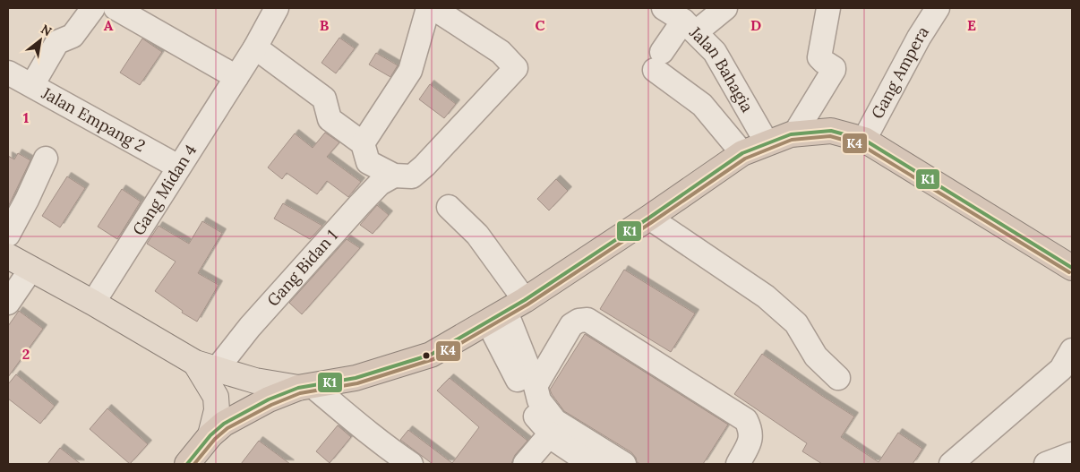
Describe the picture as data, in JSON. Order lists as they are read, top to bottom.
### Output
{
  "streets": {
    "street": [
      "Jalan Bahagia",
      "Gang Ampera",
      "Jalan Empang 2",
      "Gang Midan 4",
      "Gang Bidan 1"
    ]
  },
  "crossings": [
    ["Jalan Empang 2", "Gang Midan 4"]
  ],
  "lines": ["transit line K1", "transit line K4"],
  "north": "top right",
  "grid": {
    "columns": [
      "A",
      "B",
      "C",
      "D",
      "E"
    ],
    "rows": ["1", "2"]
  }
}
